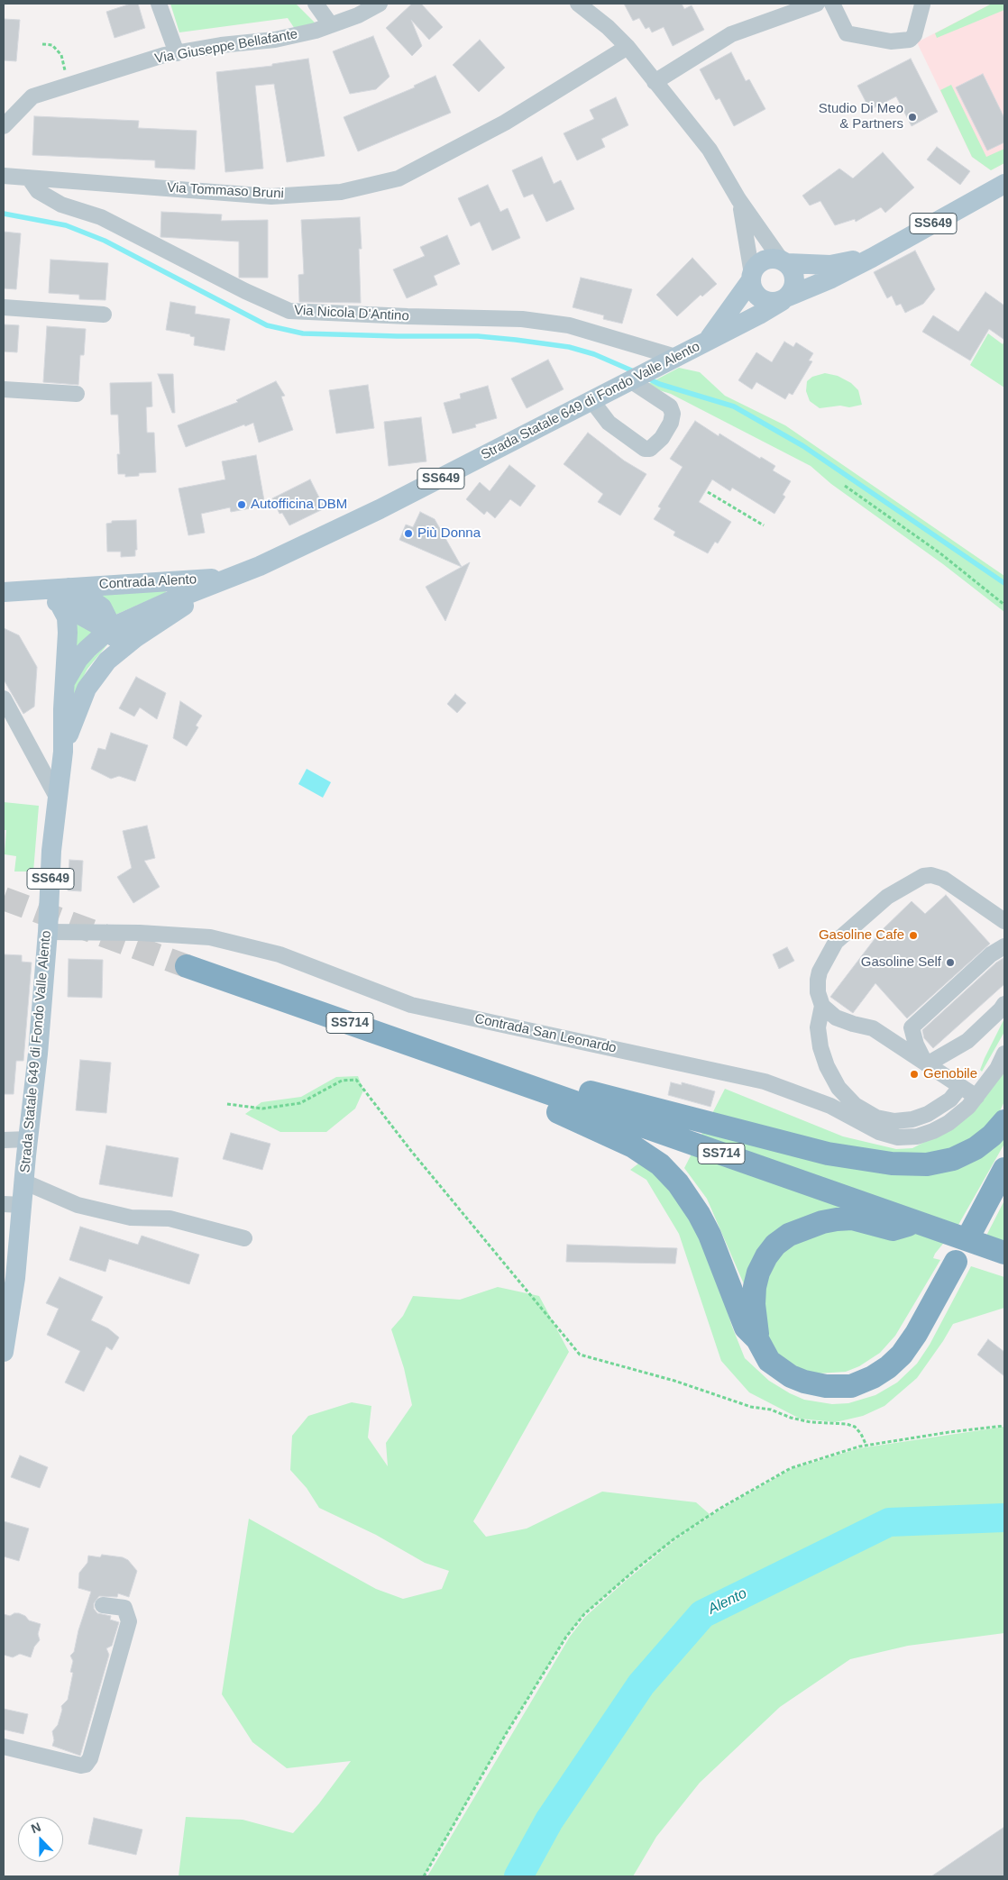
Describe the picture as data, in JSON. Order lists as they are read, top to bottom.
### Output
{
  "streets": {
    "highway": ["SS714"],
    "main road": ["SS649", "Strada Statale 649 di Fondo Valle Alento", "Contrada Alento"],
    "street": [
      "Via Giuseppe Bellafante",
      "Via Tommaso Bruni",
      "Via Nicola D'Antino",
      "Contrada San Leonardo"
    ]
  },
  "crossings": [
    ["Via Tommaso Bruni", "Via Nicola D'Antino"],
    ["SS649", "Strada Statale 649 di Fondo Valle Alento"],
    ["Via Nicola D'Antino", "Strada Statale 649 di Fondo Valle Alento"],
    ["Strada Statale 649 di Fondo Valle Alento", "Contrada Alento"],
    ["Strada Statale 649 di Fondo Valle Alento", "Contrada San Leonardo"]
  ],
  "water": ["Alento"],
  "places": [
    "Studio Di Meo & Partners",
    "Autofficina DBM",
    "Più Donna",
    "Gasoline Cafe",
    "Gasoline Self",
    "Genobile"
  ],
  "north": "top"
}
